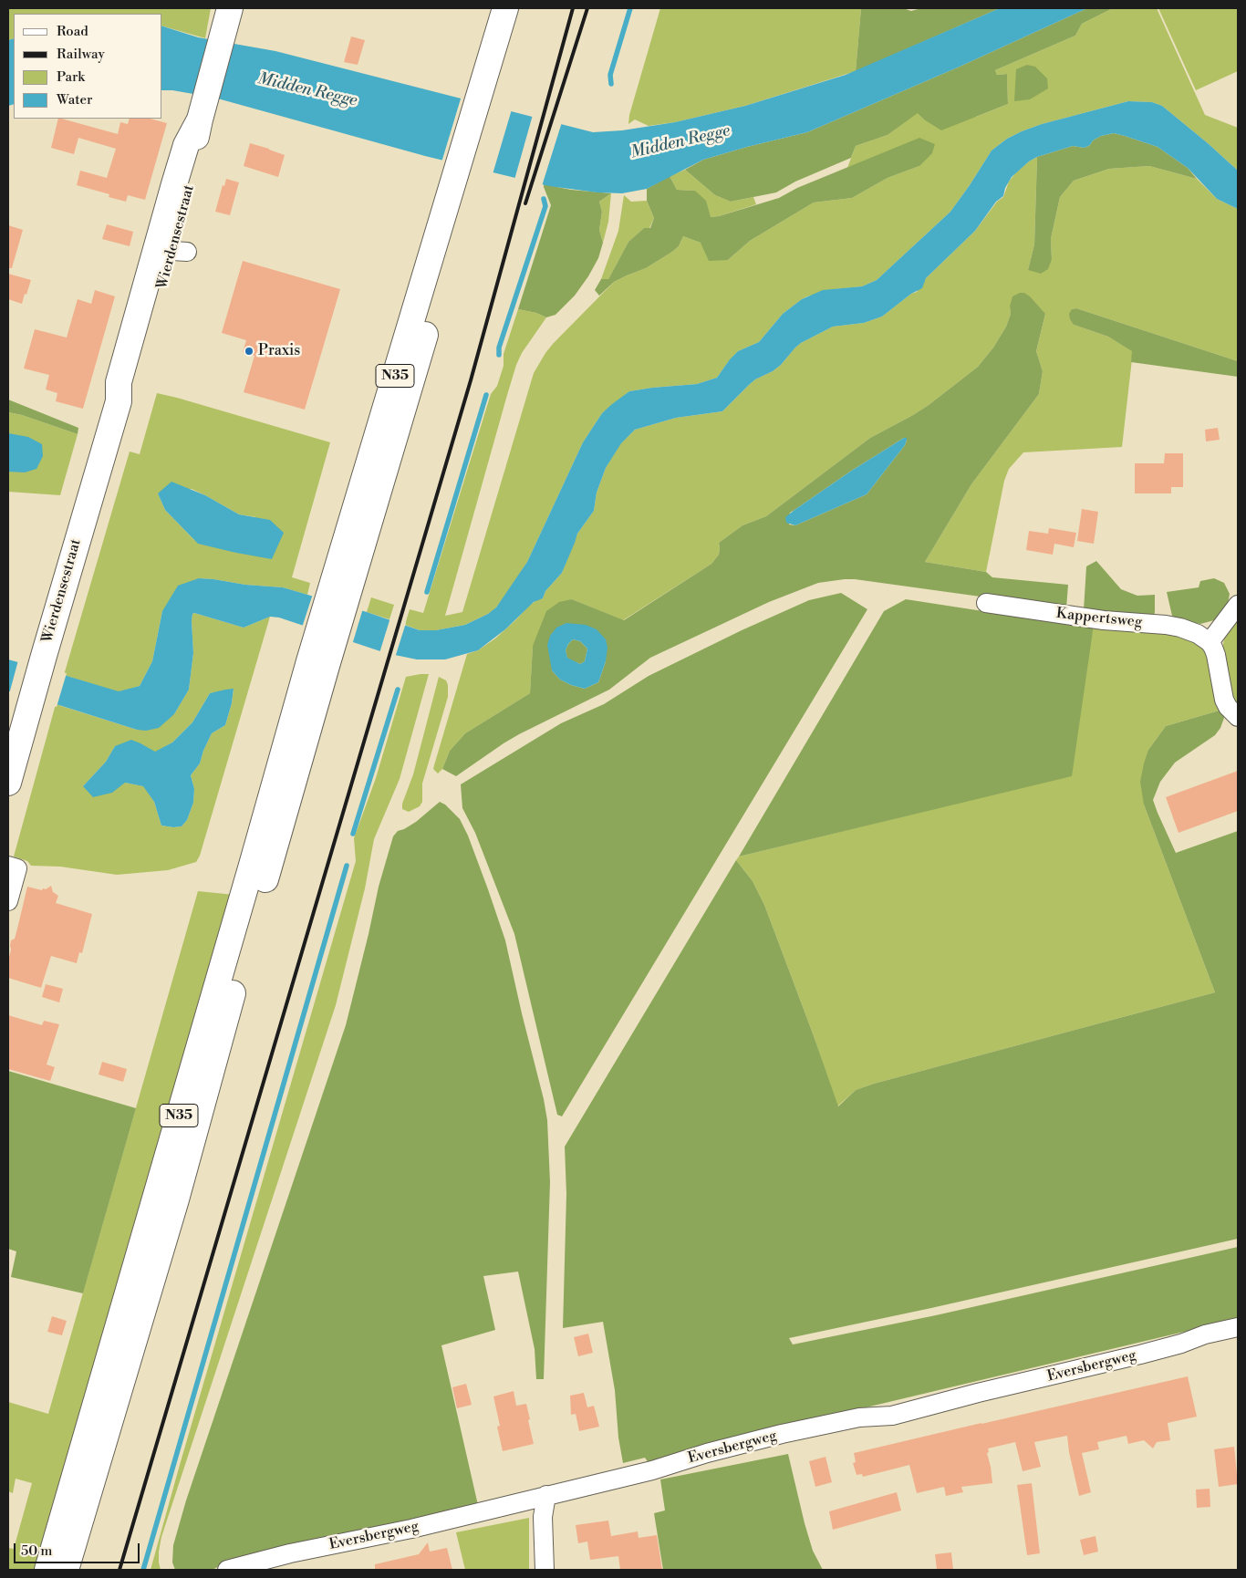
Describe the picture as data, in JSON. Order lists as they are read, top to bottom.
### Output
{
  "streets": {
    "main road": ["Wierdensestraat", "N35"],
    "street": ["Kappertsweg", "Eversbergweg"]
  },
  "water": ["Midden Regge"],
  "places": ["Praxis"],
  "legend": [
    "Road",
    "Railway",
    "Park",
    "Water"
  ],
  "scale_bar": "50 m"
}
